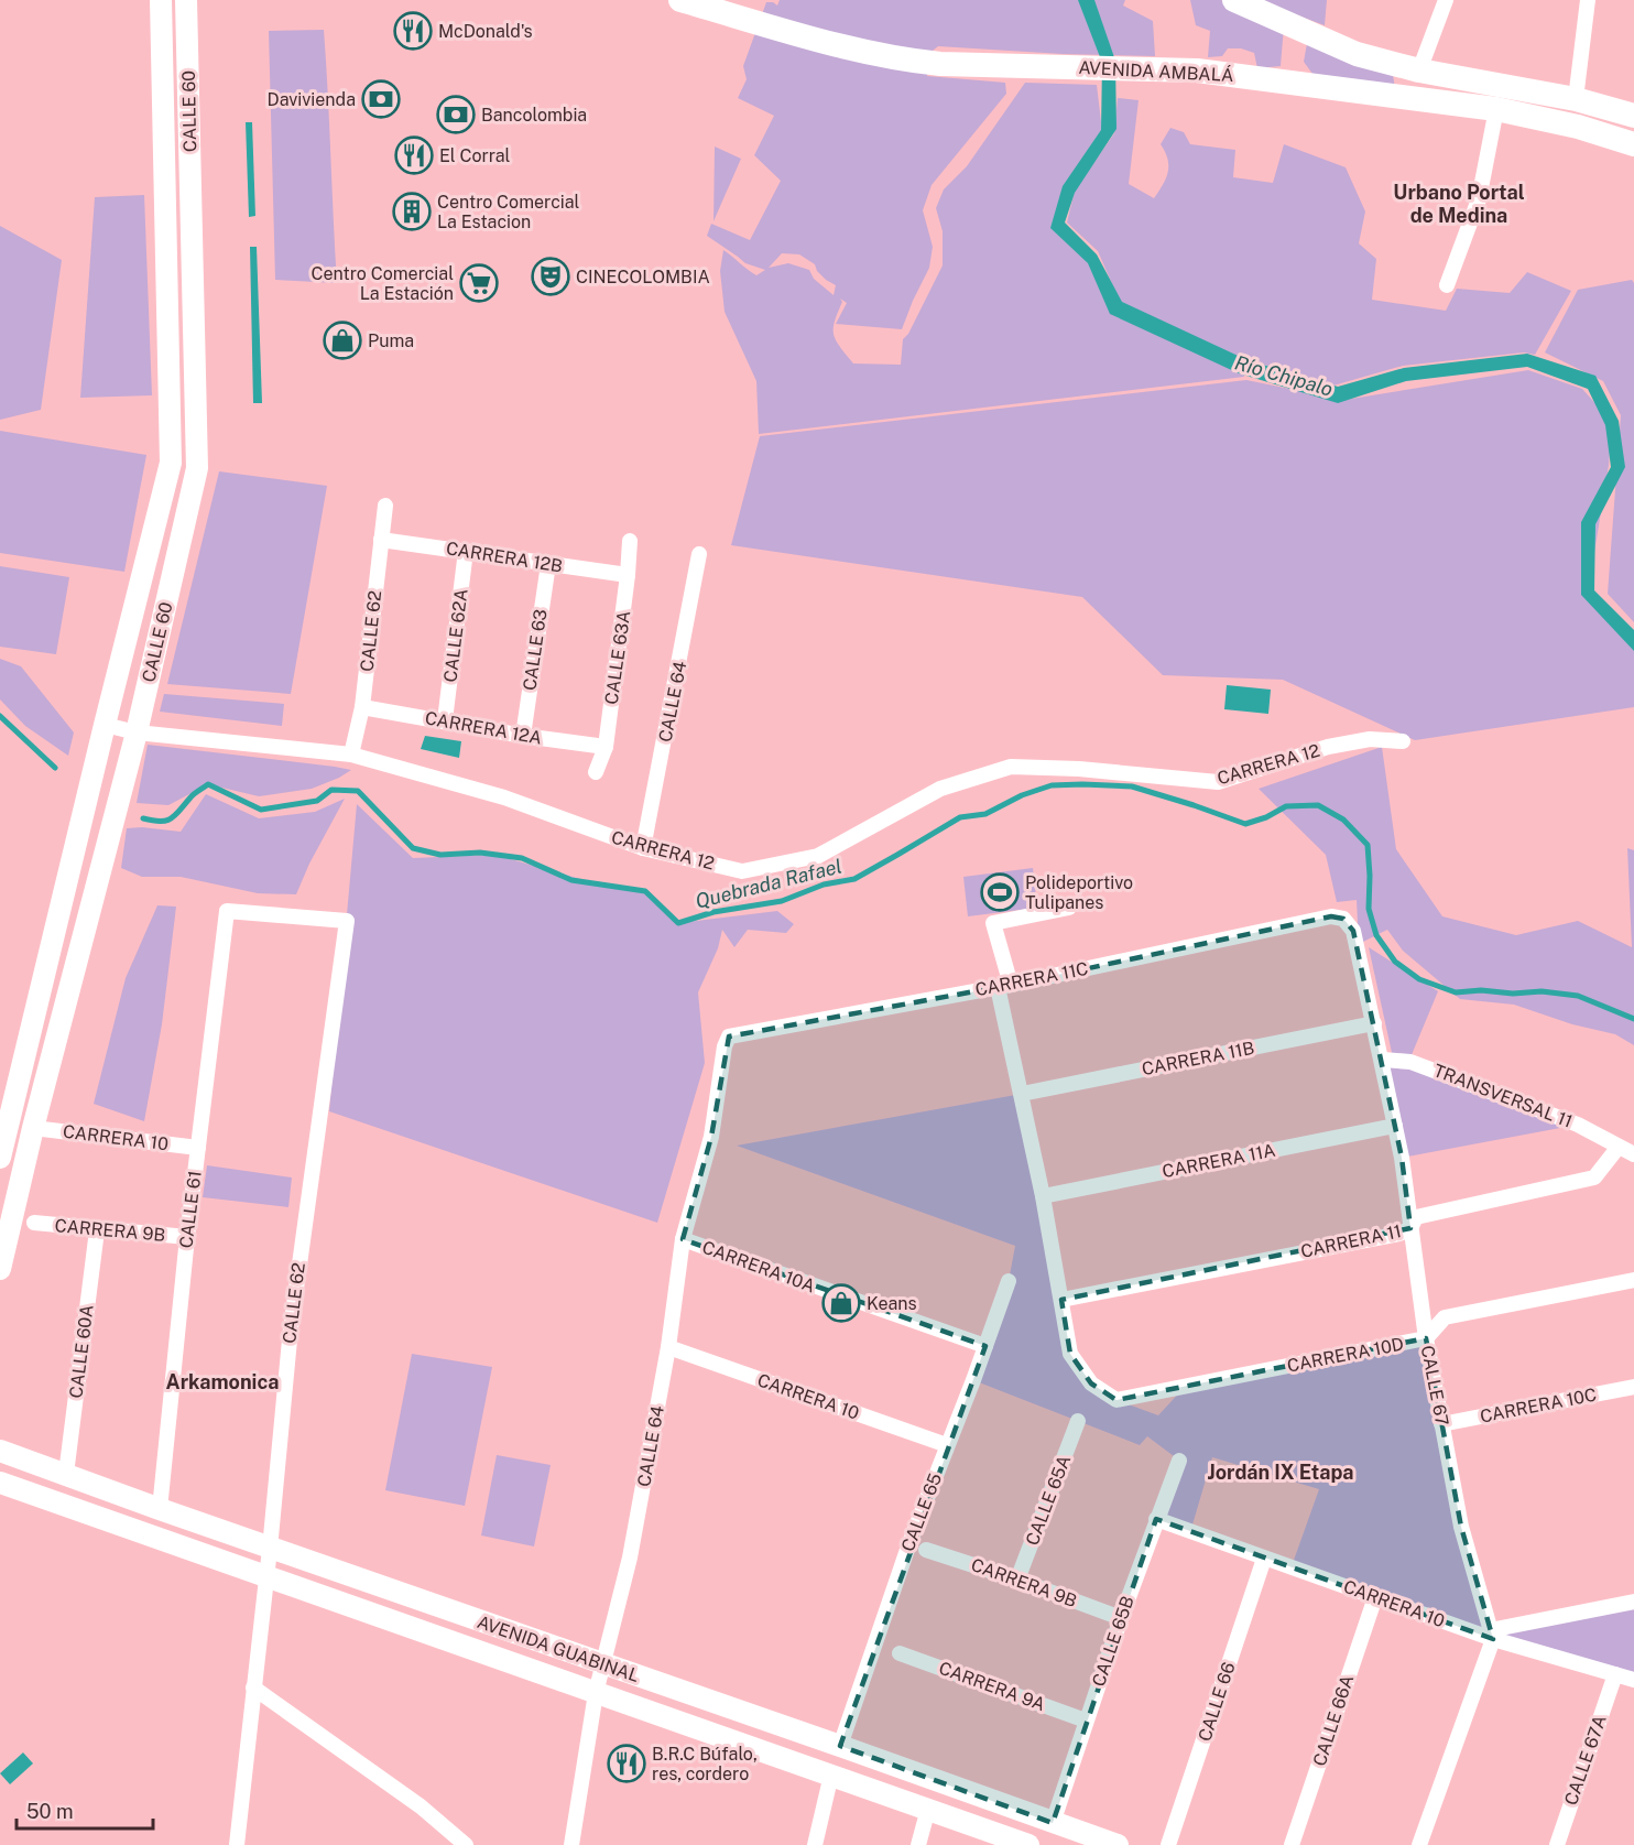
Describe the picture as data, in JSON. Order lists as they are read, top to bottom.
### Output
{
  "streets": {
    "main road": ["AVENIDA AMBALÁ", "CALLE 60", "AVENIDA GUABINAL"],
    "street": [
      "CARRERA 12B",
      "CALLE 62",
      "CALLE 62A",
      "CALLE 63",
      "CALLE 63A",
      "CALLE 64",
      "CARRERA 12A",
      "CARRERA 12",
      "CARRERA 11C",
      "CARRERA 11B",
      "TRANSVERSAL 11",
      "CARRERA 10",
      "CARRERA 11A",
      "CALLE 61",
      "CARRERA 9B",
      "CARRERA 11",
      "CARRERA 10A",
      "CALLE 60A",
      "CARRERA 10D",
      "CALLE 67",
      "CARRERA 10C",
      "CALLE 65A",
      "CALLE 65",
      "CALLE 65B",
      "CARRERA 9A",
      "CALLE 66",
      "CALLE 66A",
      "CALLE 67A"
    ]
  },
  "crossings": [
    ["CALLE 60", "CARRERA 12"],
    ["CALLE 60", "CARRERA 10"],
    ["CARRERA 12B", "CALLE 62"],
    ["CARRERA 12B", "CALLE 62A"],
    ["CARRERA 12B", "CALLE 63"],
    ["CARRERA 12B", "CALLE 63A"],
    ["CALLE 62", "CARRERA 12A"],
    ["CALLE 62", "CARRERA 12"],
    ["CALLE 62", "CALLE 61"],
    ["CALLE 62", "AVENIDA GUABINAL"],
    ["CALLE 62A", "CARRERA 12A"],
    ["CALLE 63", "CARRERA 12A"],
    ["CALLE 63A", "CARRERA 12A"],
    ["CALLE 64", "CARRERA 12"],
    ["CALLE 64", "CARRERA 11C"],
    ["CALLE 64", "CARRERA 10"],
    ["CALLE 64", "CARRERA 10A"],
    ["CALLE 64", "AVENIDA GUABINAL"],
    ["CARRERA 11C", "CALLE 67"],
    ["CARRERA 11B", "CALLE 67"],
    ["TRANSVERSAL 11", "CARRERA 11"],
    ["TRANSVERSAL 11", "CALLE 67"],
    ["CARRERA 10", "CALLE 61"],
    ["CARRERA 10", "CALLE 67"],
    ["CARRERA 10", "CALLE 65"],
    ["CARRERA 10", "CALLE 65B"],
    ["CARRERA 10", "CALLE 66"],
    ["CARRERA 10", "CALLE 66A"],
    ["CARRERA 10", "CALLE 67A"],
    ["CARRERA 11A", "CALLE 67"],
    ["CALLE 61", "CARRERA 9B"],
    ["CALLE 61", "AVENIDA GUABINAL"],
    ["CARRERA 9B", "CALLE 60A"],
    ["CARRERA 9B", "CALLE 65A"],
    ["CARRERA 9B", "CALLE 65B"],
    ["CARRERA 11", "CARRERA 10D"],
    ["CARRERA 11", "CALLE 67"],
    ["CARRERA 10A", "CALLE 65"],
    ["CALLE 60A", "AVENIDA GUABINAL"],
    ["CARRERA 10D", "CALLE 67"],
    ["CALLE 67", "CARRERA 10C"],
    ["CALLE 65", "AVENIDA GUABINAL"],
    ["CALLE 65B", "AVENIDA GUABINAL"],
    ["CALLE 65B", "CARRERA 9A"]
  ],
  "districts": ["Urbano Portal de Medina", "Arkamonica", "Jordán IX Etapa"],
  "water": ["Río Chipalo", "Quebrada Rafael"],
  "places": {
    "restaurant": ["McDonald's", "El Corral", "B.R.C Búfalo, res, cordero"],
    "bank": ["Davivienda", "Bancolombia"],
    "building": ["Centro Comercial La Estacion"],
    "theatre": ["CINECOLOMBIA"],
    "supermarket": ["Centro Comercial La Estación"],
    "shop": ["Puma", "Keans"],
    "sports": ["Polideportivo Tulipanes"]
  },
  "scale_bar": "50 m"
}
